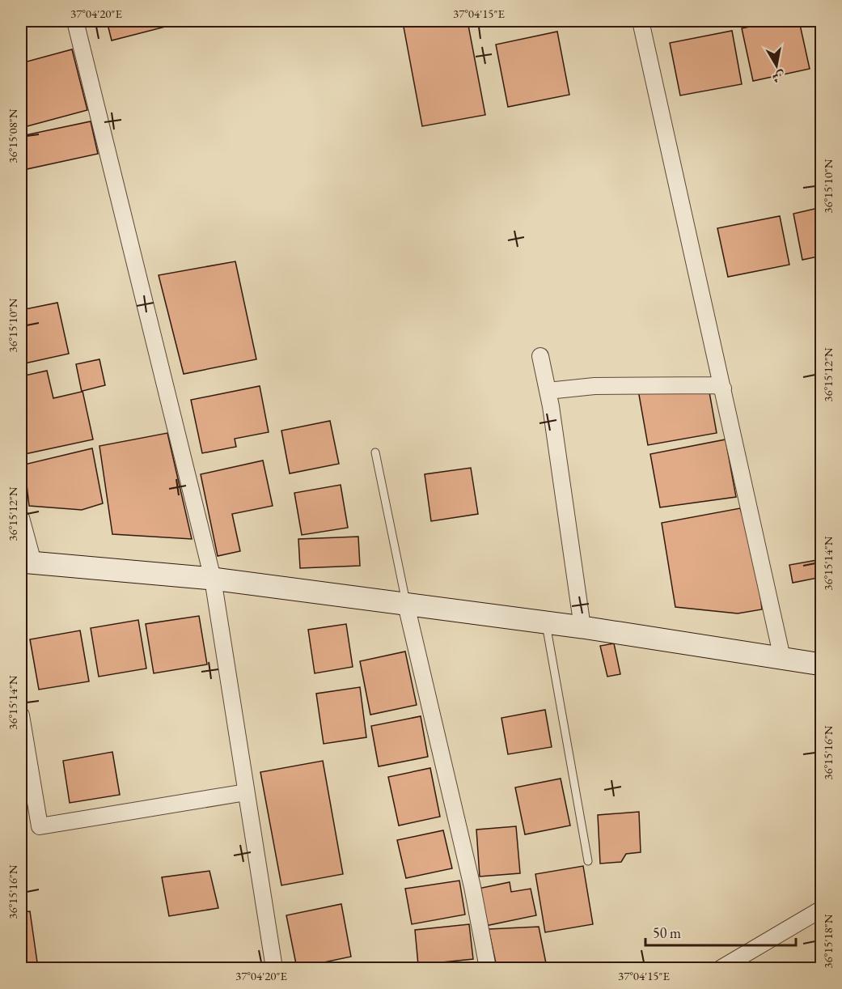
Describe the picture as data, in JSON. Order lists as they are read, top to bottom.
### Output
{
  "scale_bar": "50 m",
  "north": "bottom",
  "coordinates": [
    "37°04'20\"E",
    "37°04'15\"E",
    "36°15'08\"N",
    "36°15'10\"N",
    "36°15'12\"N",
    "36°15'14\"N",
    "36°15'16\"N",
    "36°15'18\"N"
  ]
}
